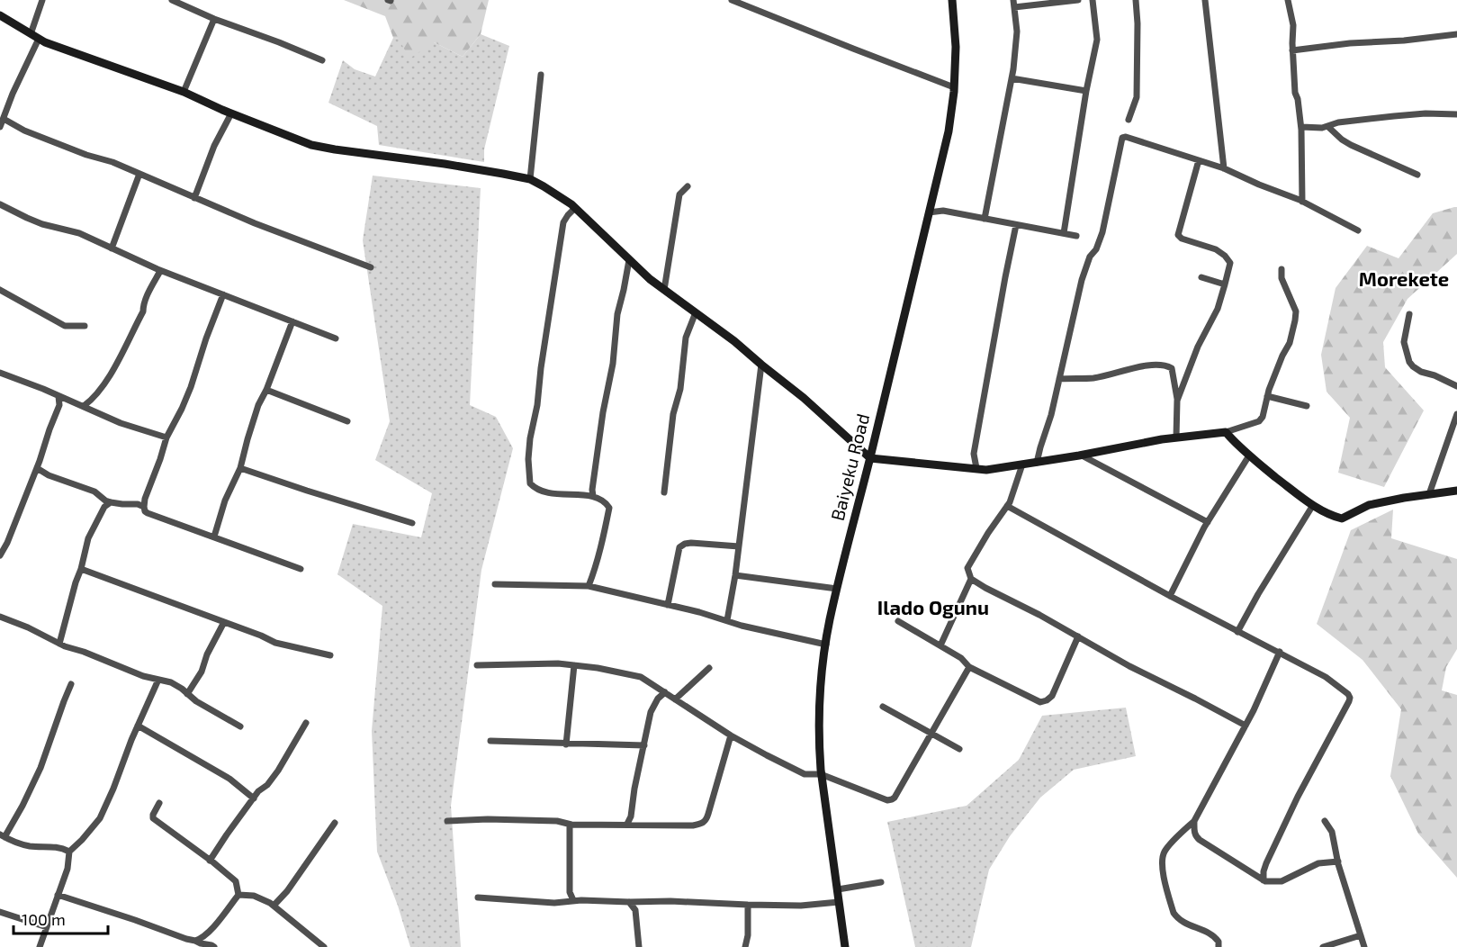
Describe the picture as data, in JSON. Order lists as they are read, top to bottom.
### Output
{
  "streets": {
    "street": ["Baiyeku Road"]
  },
  "districts": ["Morekete", "Ilado Ogunu"],
  "scale_bar": "100 m"
}
